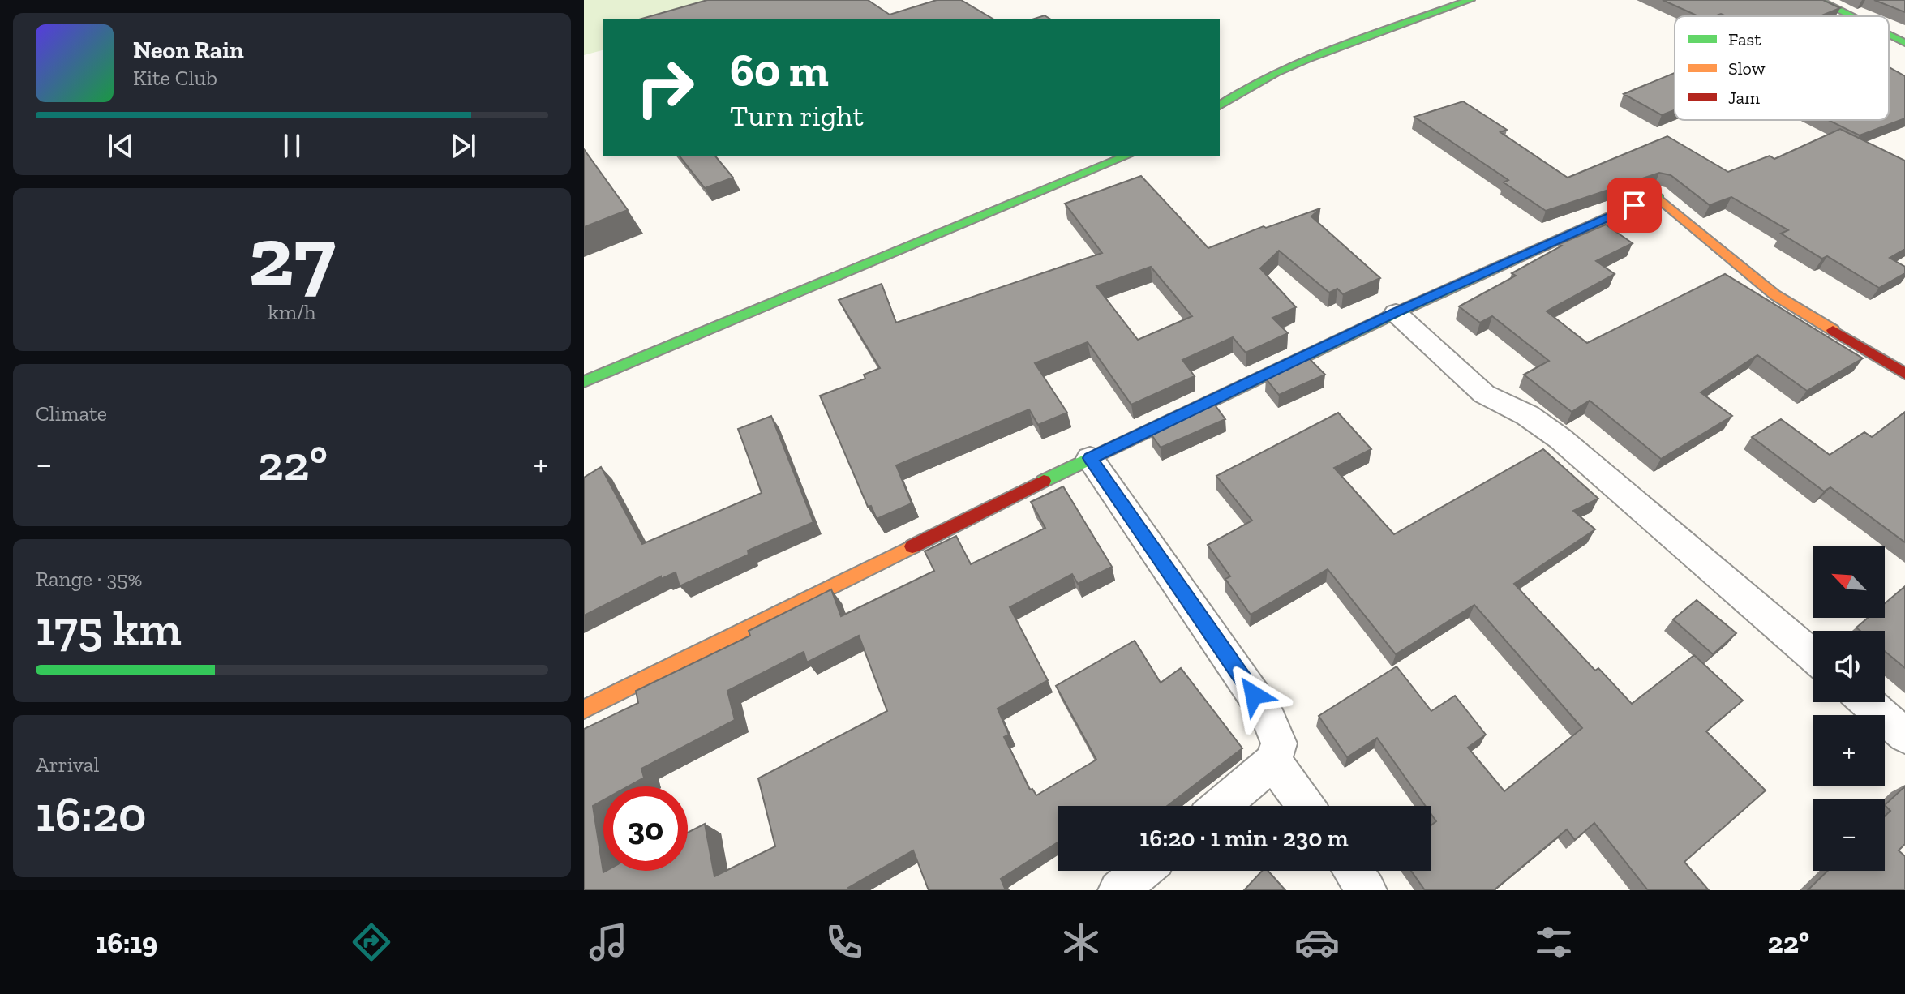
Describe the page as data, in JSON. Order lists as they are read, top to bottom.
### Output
{
  "legend": ["Fast", "Slow", "Jam"],
  "north": "top left",
  "page": {
    "turn": ["60 m", "Turn right"],
    "song": ["Neon Rain", "Kite Club"],
    "tile": [
      ["27", "km/h"],
      "Climate",
      ["Range · 35%", "175 km"],
      ["Arrival", "16:20"]
    ],
    "heat": ["−", "22°", "+"],
    "map_buttons": ["+", "−"],
    "limit": "30",
    "trip": "16:20 · 1 min · 230 m",
    "tabs": ["16:19", "22°"]
  }
}
